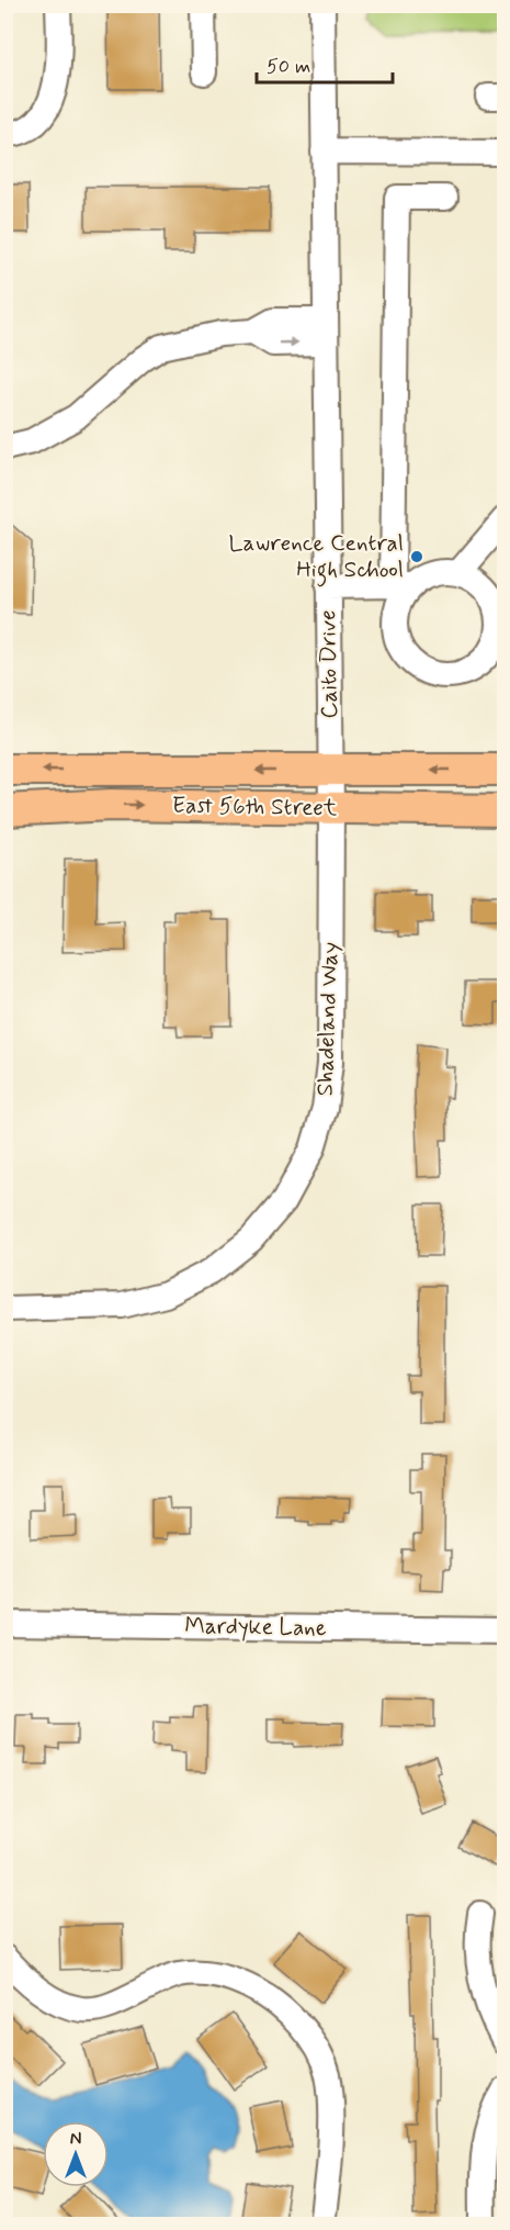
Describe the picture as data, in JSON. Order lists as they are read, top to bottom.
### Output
{
  "streets": {
    "main road": ["East 56th Street"],
    "street": ["Caito Drive", "Shadeland Way", "Mardyke Lane"]
  },
  "crossings": [
    ["Caito Drive", "East 56th Street"],
    ["Caito Drive", "Shadeland Way"],
    ["East 56th Street", "Shadeland Way"]
  ],
  "places": ["Lawrence Central High School"],
  "scale_bar": "50 m",
  "north": "top"
}
